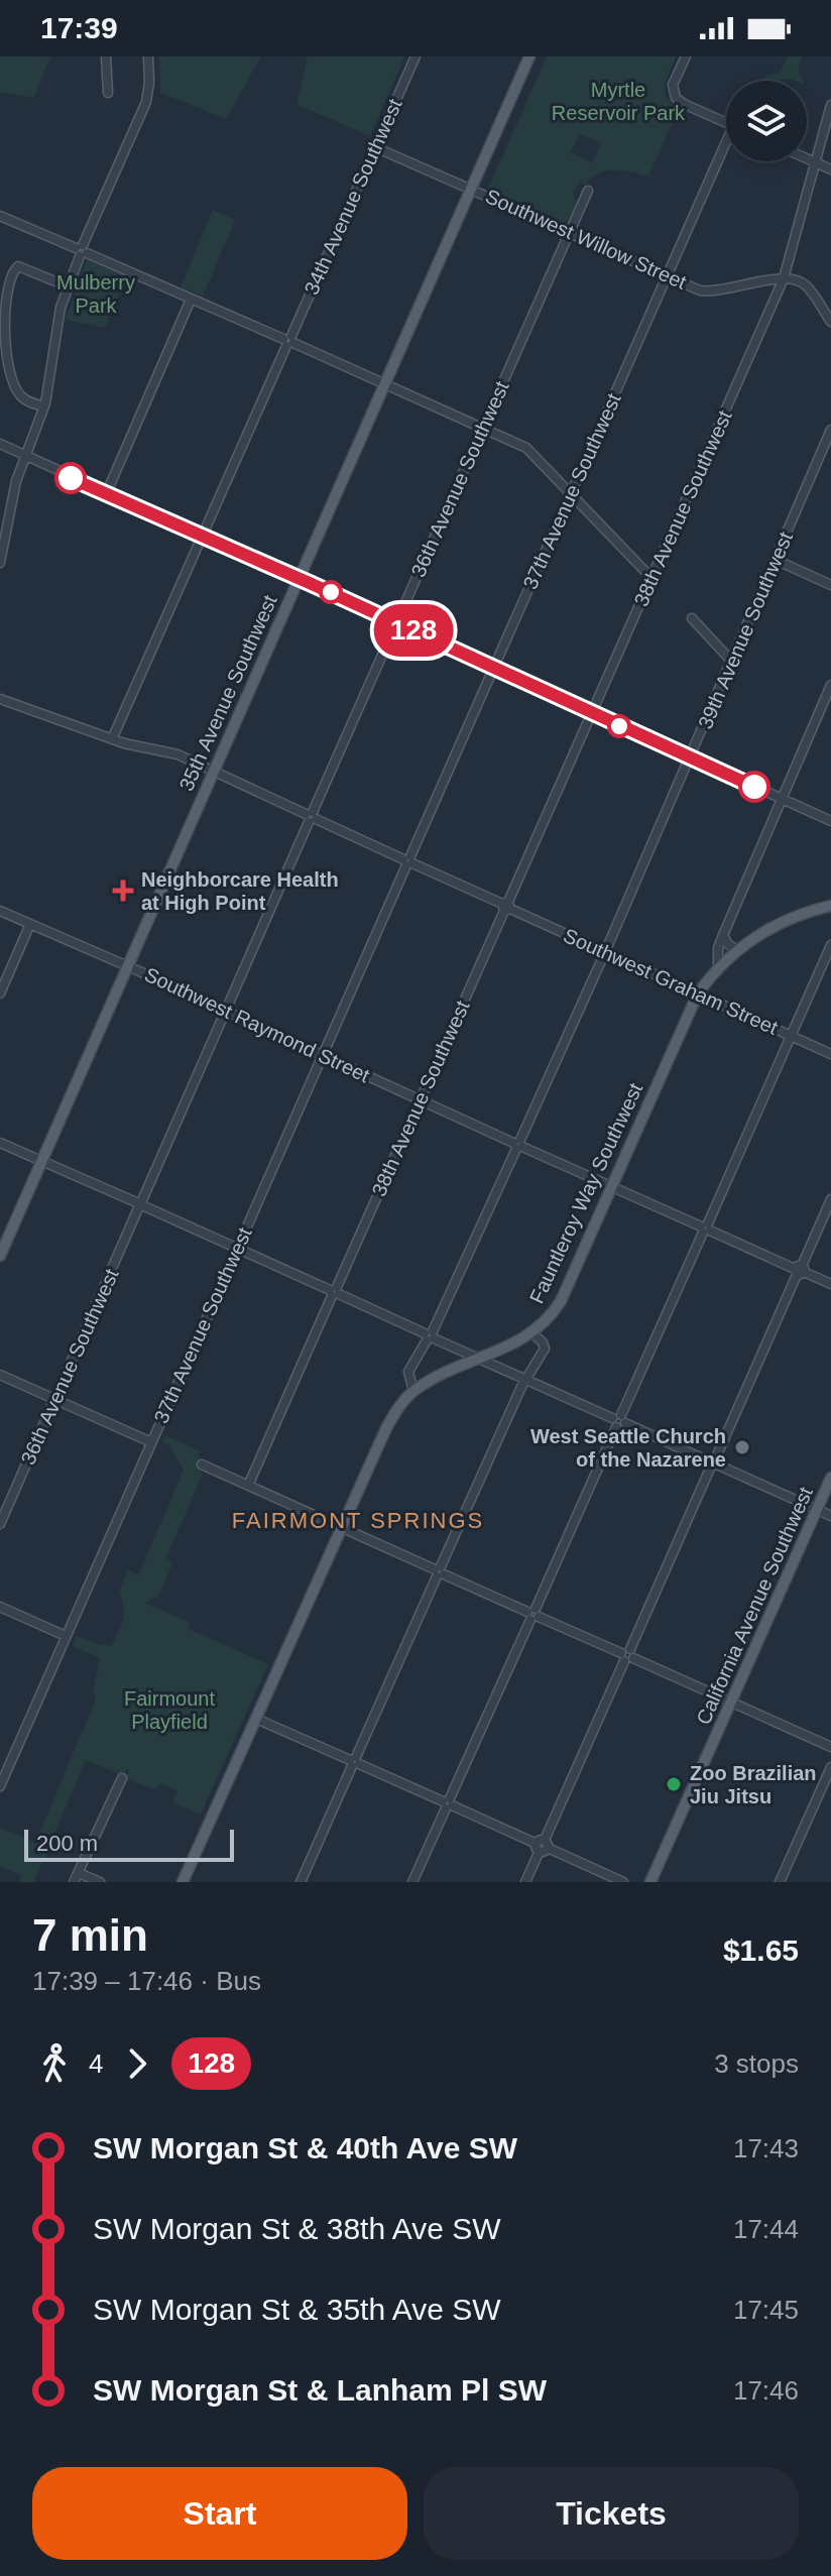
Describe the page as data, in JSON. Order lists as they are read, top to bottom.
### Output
{
  "streets": {
    "main road": ["35th Avenue Southwest", "Fauntleroy Way Southwest", "California Avenue Southwest"],
    "street": [
      "34th Avenue Southwest",
      "Southwest Willow Street",
      "36th Avenue Southwest",
      "37th Avenue Southwest",
      "38th Avenue Southwest",
      "39th Avenue Southwest",
      "Southwest Graham Street",
      "Southwest Raymond Street"
    ]
  },
  "crossings": [
    ["34th Avenue Southwest", "Southwest Willow Street"],
    ["34th Avenue Southwest", "Southwest Graham Street"],
    ["Southwest Willow Street", "36th Avenue Southwest"],
    ["Southwest Willow Street", "37th Avenue Southwest"],
    ["Southwest Willow Street", "38th Avenue Southwest"],
    ["Southwest Willow Street", "35th Avenue Southwest"],
    ["36th Avenue Southwest", "Southwest Graham Street"],
    ["36th Avenue Southwest", "Southwest Raymond Street"],
    ["37th Avenue Southwest", "Southwest Graham Street"],
    ["37th Avenue Southwest", "Southwest Raymond Street"],
    ["38th Avenue Southwest", "Southwest Graham Street"],
    ["38th Avenue Southwest", "Southwest Raymond Street"],
    ["39th Avenue Southwest", "Southwest Graham Street"],
    ["39th Avenue Southwest", "Southwest Raymond Street"],
    ["39th Avenue Southwest", "Fauntleroy Way Southwest"],
    ["35th Avenue Southwest", "Southwest Graham Street"],
    ["35th Avenue Southwest", "Southwest Raymond Street"],
    ["Southwest Graham Street", "Fauntleroy Way Southwest"],
    ["Southwest Raymond Street", "Fauntleroy Way Southwest"]
  ],
  "districts": ["FAIRMONT SPRINGS"],
  "parks": ["Myrtle Reservoir Park", "Mulberry Park", "Fairmount Playfield"],
  "places": {
    "health": ["Neighborcare Health at High Point"],
    "other": ["West Seattle Church of the Nazarene", "Zoo Brazilian Jiu Jitsu"]
  },
  "lines": ["bus line 128"],
  "scale_bar": "200 m",
  "page": {
    "status": "17:39",
    "on_map": "128",
    "scale": "200 m",
    "heading": ["7 min", "17:39 – 17:46 · Bus", "$1.65"],
    "legs": ["4", "128", "3 stops"],
    "list": [
      {
        "name": "SW Morgan St & 40th Ave SW",
        "value": "17:43"
      },
      {
        "name": "SW Morgan St & 38th Ave SW",
        "value": "17:44"
      },
      {
        "name": "SW Morgan St & 35th Ave SW",
        "value": "17:45"
      },
      {
        "name": "SW Morgan St & Lanham Pl SW",
        "value": "17:46"
      }
    ],
    "buttons": ["Start", "Tickets"]
  }
}
